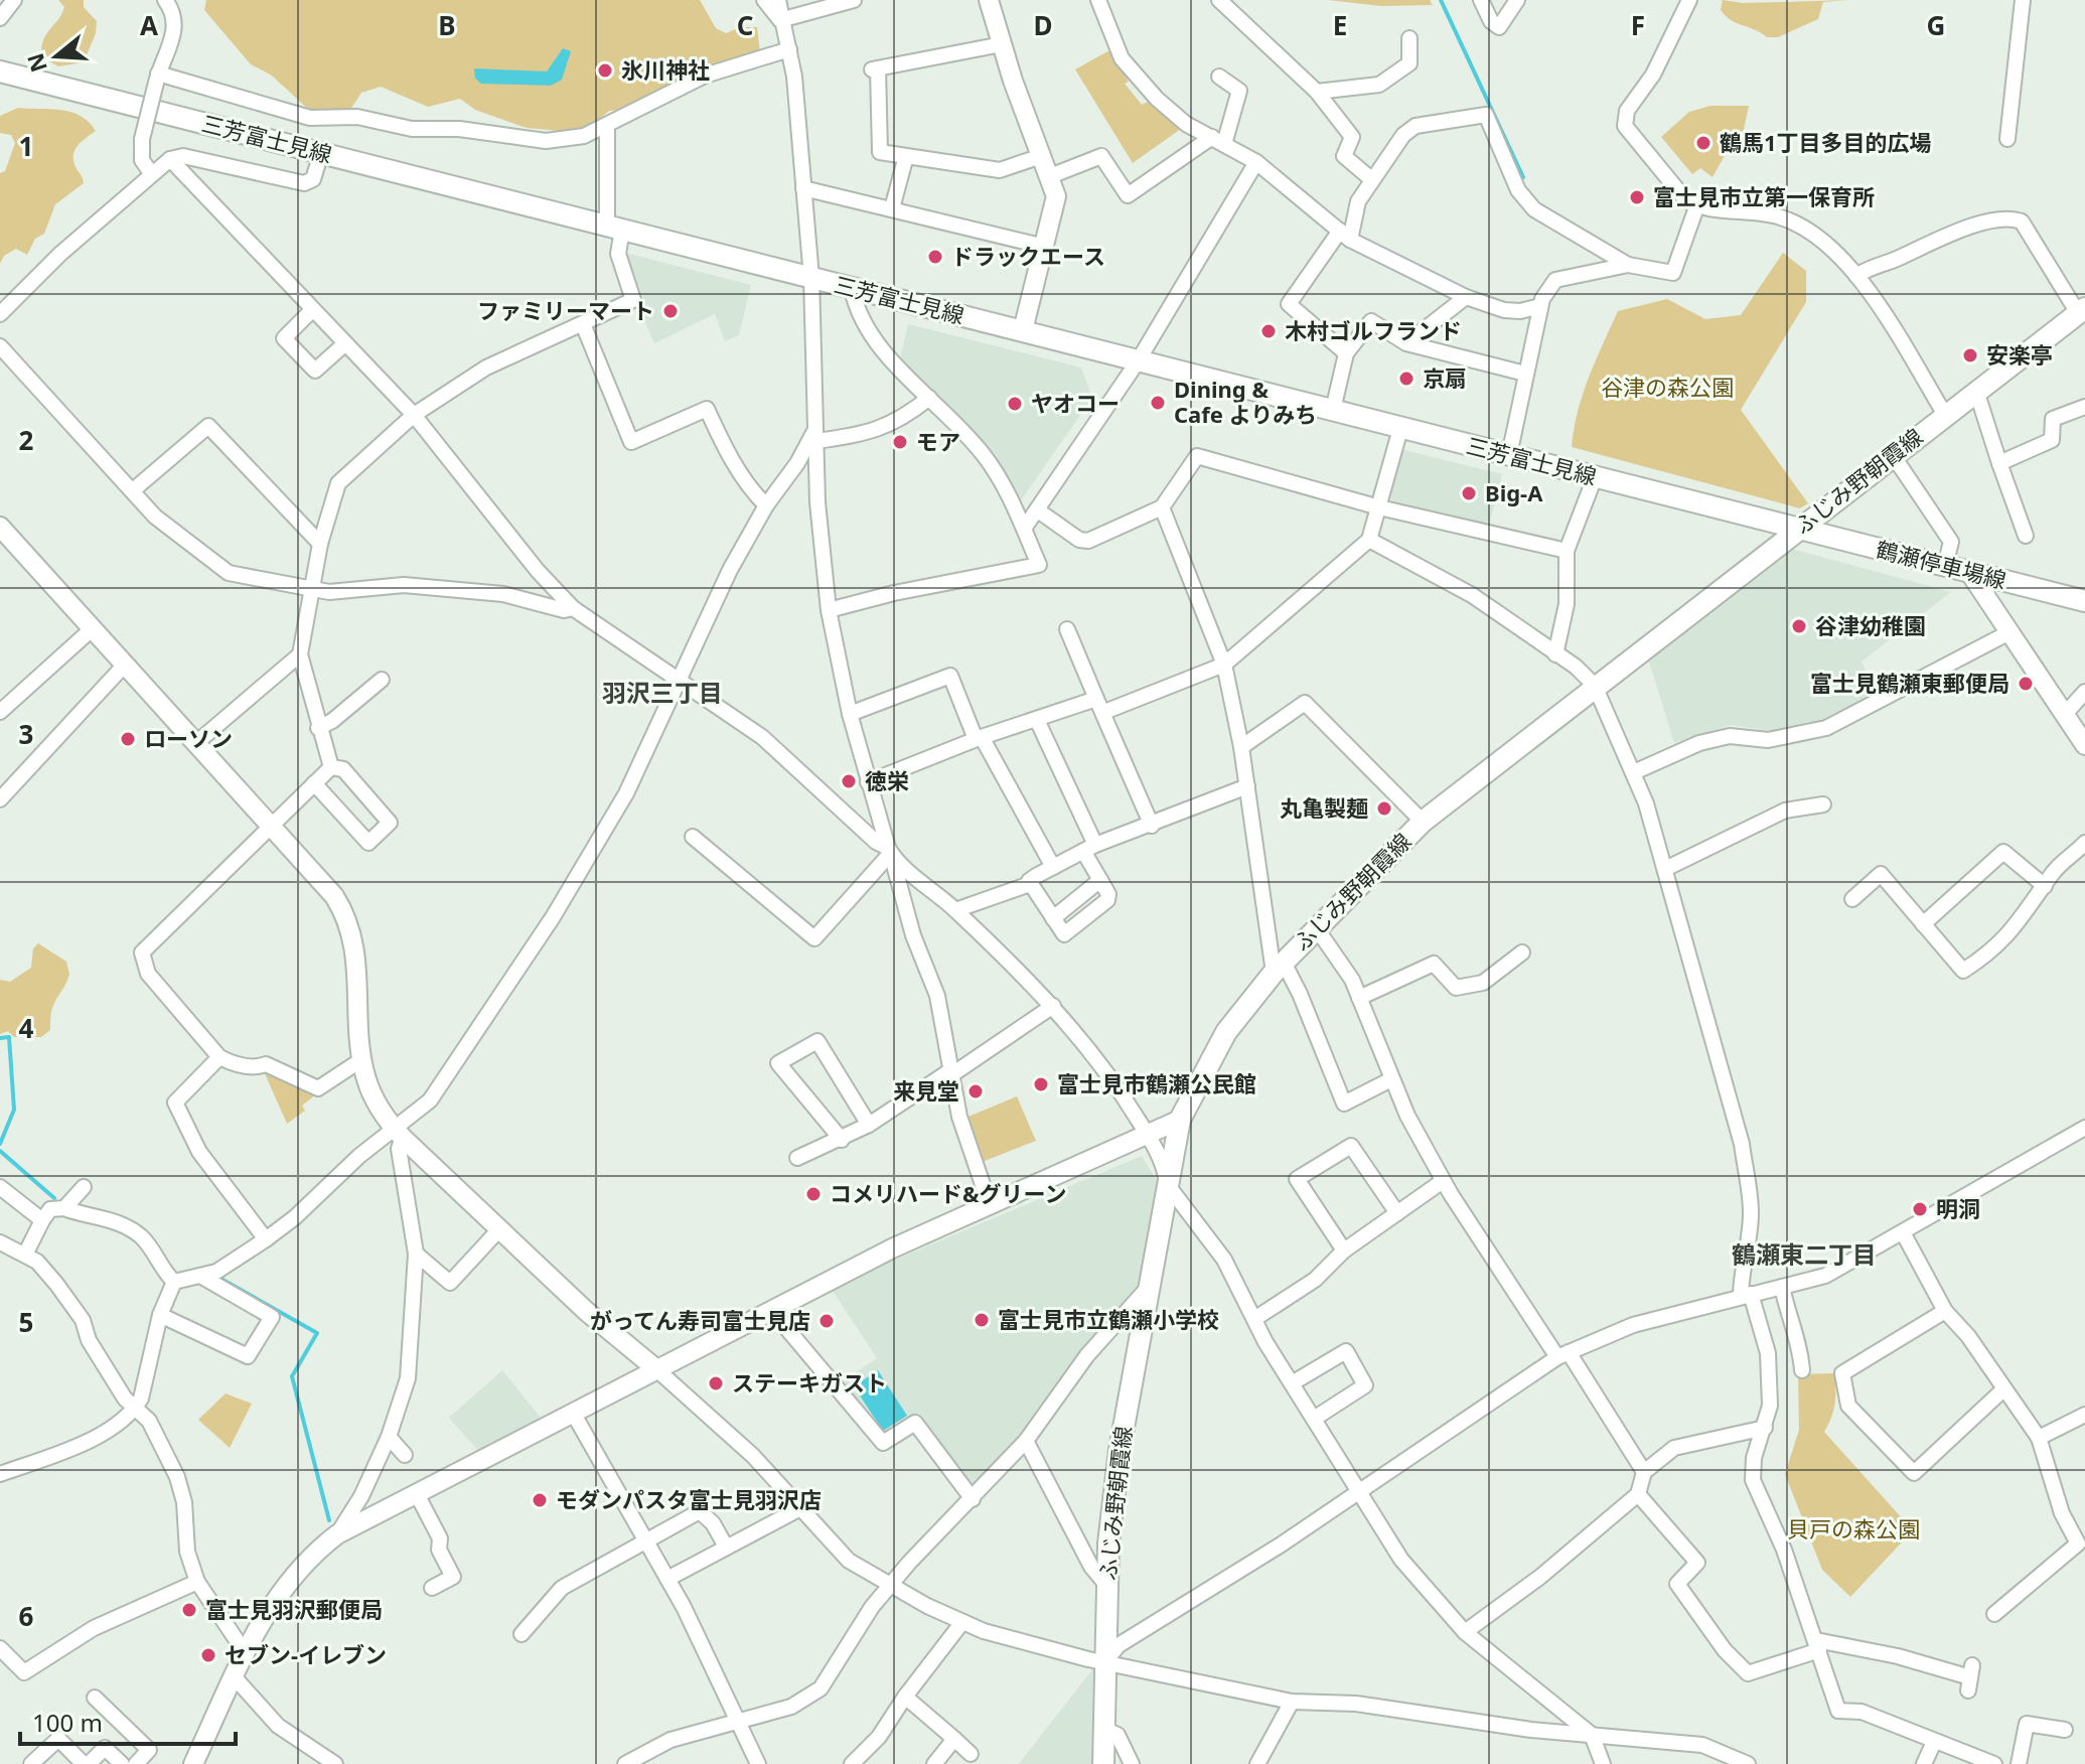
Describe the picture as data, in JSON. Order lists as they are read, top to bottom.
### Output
{
  "streets": {
    "main road": ["三芳富士見線", "ふじみ野朝霞線", "鶴瀬停車場線"]
  },
  "crossings": [
    ["三芳富士見線", "ふじみ野朝霞線"],
    ["三芳富士見線", "鶴瀬停車場線"],
    ["ふじみ野朝霞線", "鶴瀬停車場線"]
  ],
  "districts": ["羽沢三丁目", "鶴瀬東二丁目"],
  "parks": ["谷津の森公園", "貝戸の森公園"],
  "places": [
    "氷川神社",
    "鶴馬1丁目多目的広場",
    "富士見市立第一保育所",
    "ドラックエース",
    "ファミリーマート",
    "木村ゴルフランド",
    "安楽亭",
    "京扇",
    "Dining & Cafe よりみち",
    "ヤオコー",
    "モア",
    "Big-A",
    "谷津幼稚園",
    "富士見鶴瀬東郵便局",
    "ローソン",
    "徳栄",
    "丸亀製麺",
    "富士見市鶴瀬公民館",
    "来見堂",
    "コメリハード&グリーン",
    "明洞",
    "富士見市立鶴瀬小学校",
    "がってん寿司富士見店",
    "ステーキガスト",
    "モダンパスタ富士見羽沢店",
    "富士見羽沢郵便局",
    "セブン-イレブン"
  ],
  "scale_bar": "100 m",
  "north": "left",
  "grid": {
    "columns": [
      "A",
      "B",
      "C",
      "D",
      "E",
      "F",
      "G"
    ],
    "rows": [
      "1",
      "2",
      "3",
      "4",
      "5",
      "6"
    ]
  }
}
